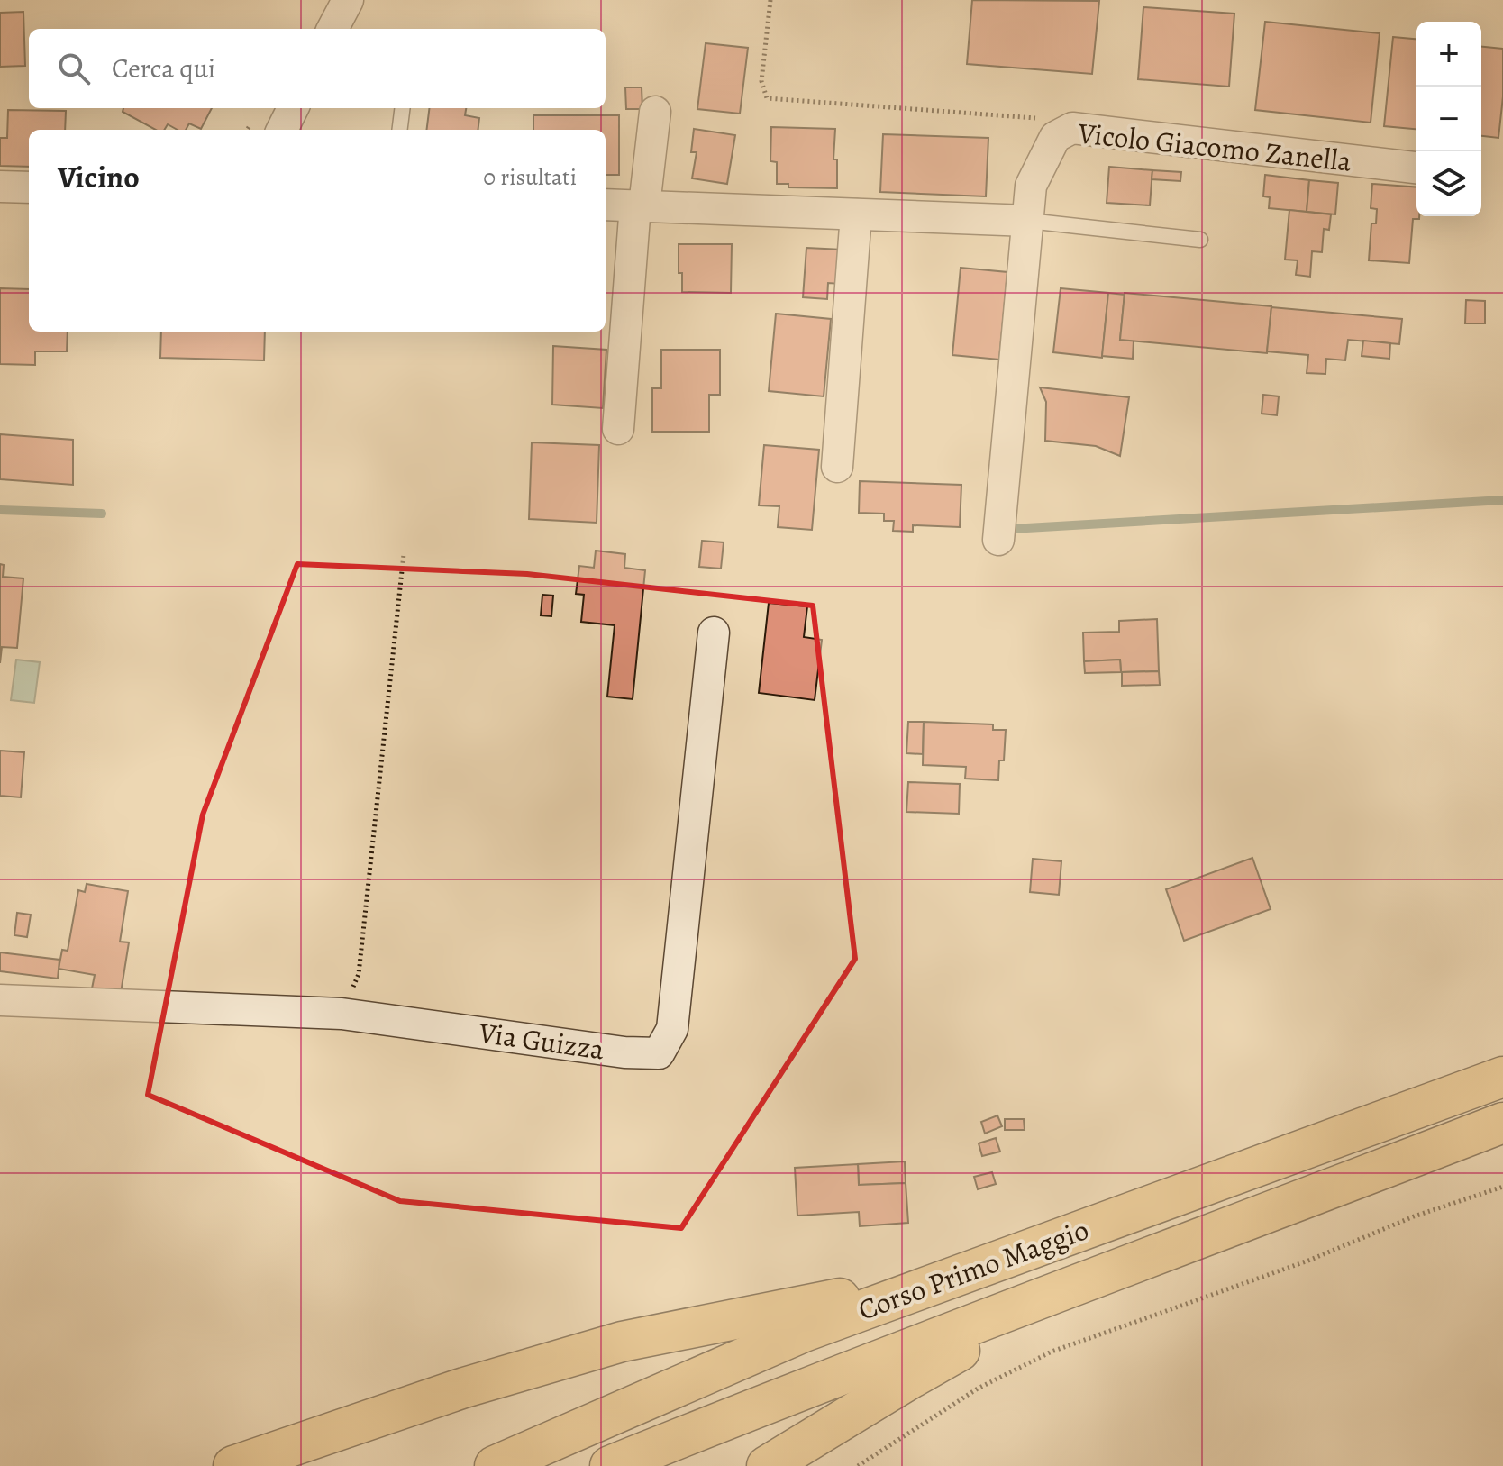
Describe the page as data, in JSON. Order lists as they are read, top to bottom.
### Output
{
  "streets": {
    "highway": ["Corso Primo Maggio"],
    "street": ["Vicolo Giacomo Zanella", "Via Guizza"]
  },
  "page": {
    "map_buttons": ["+", "−"],
    "search": "Cerca qui",
    "heading": ["Vicino", "0 risultati"]
  }
}
